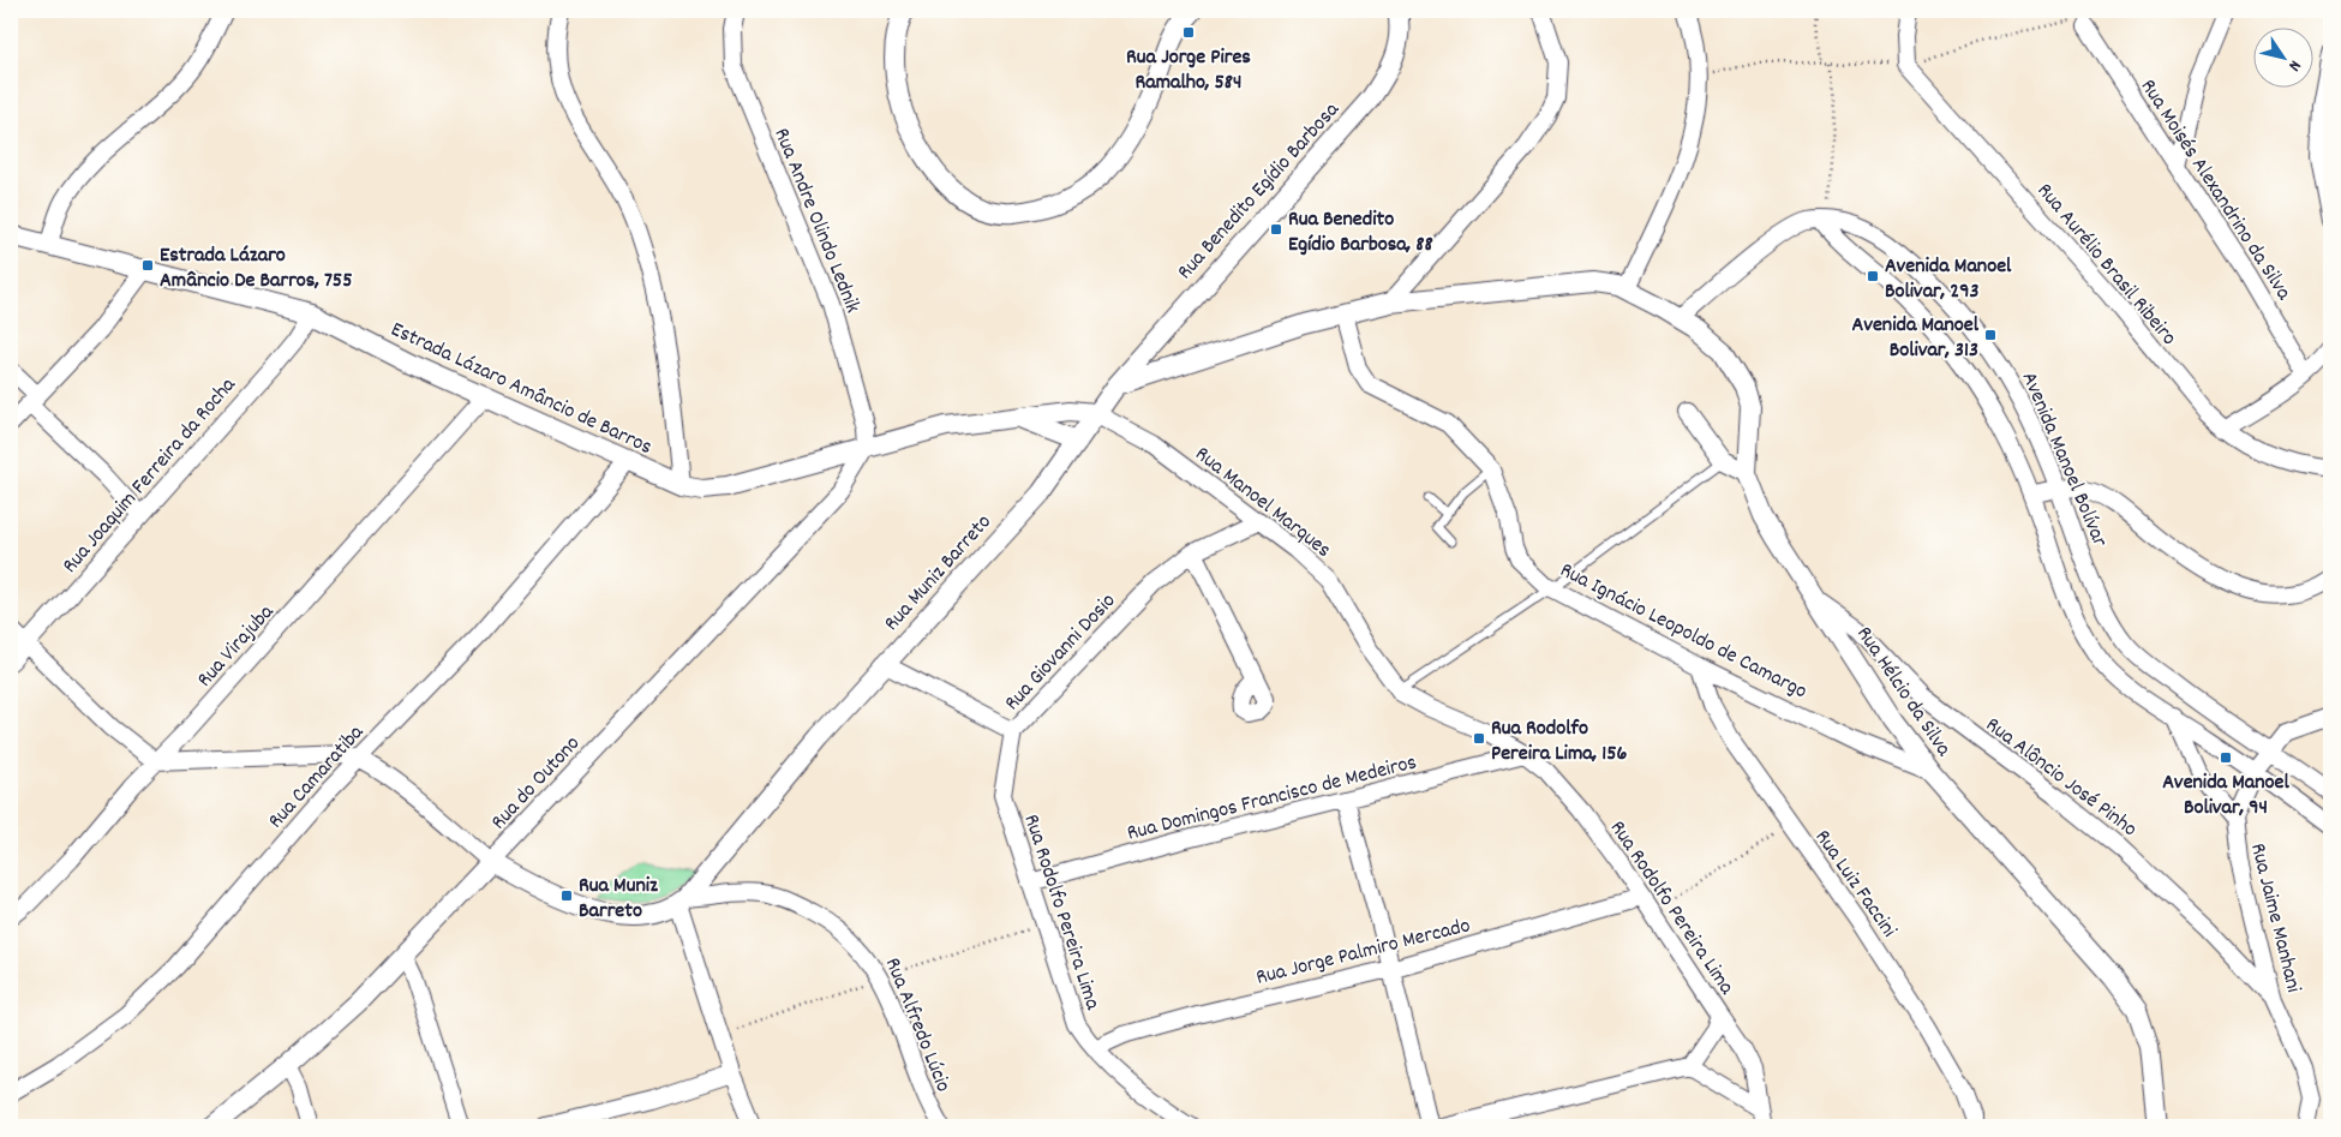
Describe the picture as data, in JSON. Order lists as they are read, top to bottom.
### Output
{
  "streets": {
    "street": [
      "Rua Moisés Alexandrino da Silva",
      "Rua Benedito Egídio Barbosa",
      "Rua Andre Olindo Lednik",
      "Rua Aurélio Brasil Ribeiro",
      "Estrada Lázaro Amâncio de Barros",
      "Avenida Manoel Bolívar",
      "Rua Joaquim Ferreira da Rocha",
      "Rua Manoel Marques",
      "Rua Muniz Barreto",
      "Rua Ignácio Leopoldo de Camargo",
      "Rua Virajuba",
      "Rua Giovanni Dosio",
      "Rua Hélcio da Silva",
      "Rua Camaratiba",
      "Rua Alôncio José Pinho",
      "Rua do Outono",
      "Rua Domingos Francisco de Medeiros",
      "Rua Luiz Faccini",
      "Rua Rodolfo Pereira Lima",
      "Rua Jaime Manhani",
      "Rua Jorge Palmiro Mercado",
      "Rua Alfredo Lúcio"
    ]
  },
  "crossings": [
    ["Rua Benedito Egídio Barbosa", "Rua Muniz Barreto"],
    ["Rua Andre Olindo Lednik", "Estrada Lázaro Amâncio de Barros"],
    ["Rua Andre Olindo Lednik", "Rua do Outono"],
    ["Estrada Lázaro Amâncio de Barros", "Rua Joaquim Ferreira da Rocha"],
    ["Estrada Lázaro Amâncio de Barros", "Rua Manoel Marques"],
    ["Estrada Lázaro Amâncio de Barros", "Rua Muniz Barreto"],
    ["Estrada Lázaro Amâncio de Barros", "Rua Virajuba"],
    ["Estrada Lázaro Amâncio de Barros", "Rua Camaratiba"],
    ["Estrada Lázaro Amâncio de Barros", "Rua do Outono"],
    ["Avenida Manoel Bolívar", "Rua Hélcio da Silva"],
    ["Avenida Manoel Bolívar", "Rua Jaime Manhani"],
    ["Rua Manoel Marques", "Rua Muniz Barreto"],
    ["Rua Manoel Marques", "Rua Giovanni Dosio"],
    ["Rua Manoel Marques", "Rua Rodolfo Pereira Lima"],
    ["Rua Muniz Barreto", "Rua Giovanni Dosio"],
    ["Rua Muniz Barreto", "Rua do Outono"],
    ["Rua Muniz Barreto", "Rua Alfredo Lúcio"],
    ["Rua Ignácio Leopoldo de Camargo", "Rua Hélcio da Silva"],
    ["Rua Ignácio Leopoldo de Camargo", "Rua Luiz Faccini"],
    ["Rua Giovanni Dosio", "Rua Rodolfo Pereira Lima"],
    ["Rua Hélcio da Silva", "Rua Alôncio José Pinho"],
    ["Rua Alôncio José Pinho", "Rua Jaime Manhani"],
    ["Rua Domingos Francisco de Medeiros", "Rua Rodolfo Pereira Lima"],
    ["Rua Rodolfo Pereira Lima", "Rua Jorge Palmiro Mercado"]
  ],
  "places": {
    "transit": [
      "Rua Jorge Pires Ramalho, 584",
      "Rua Benedito Egídio Barbosa, 88",
      "Estrada Lázaro Amâncio De Barros, 755",
      "Avenida Manoel Bolivar, 293",
      "Avenida Manoel Bolivar, 313",
      "Rua Rodolfo Pereira Lima, 156",
      "Avenida Manoel Bolivar, 94",
      "Rua Muniz Barreto"
    ]
  },
  "north": "bottom right"
}
